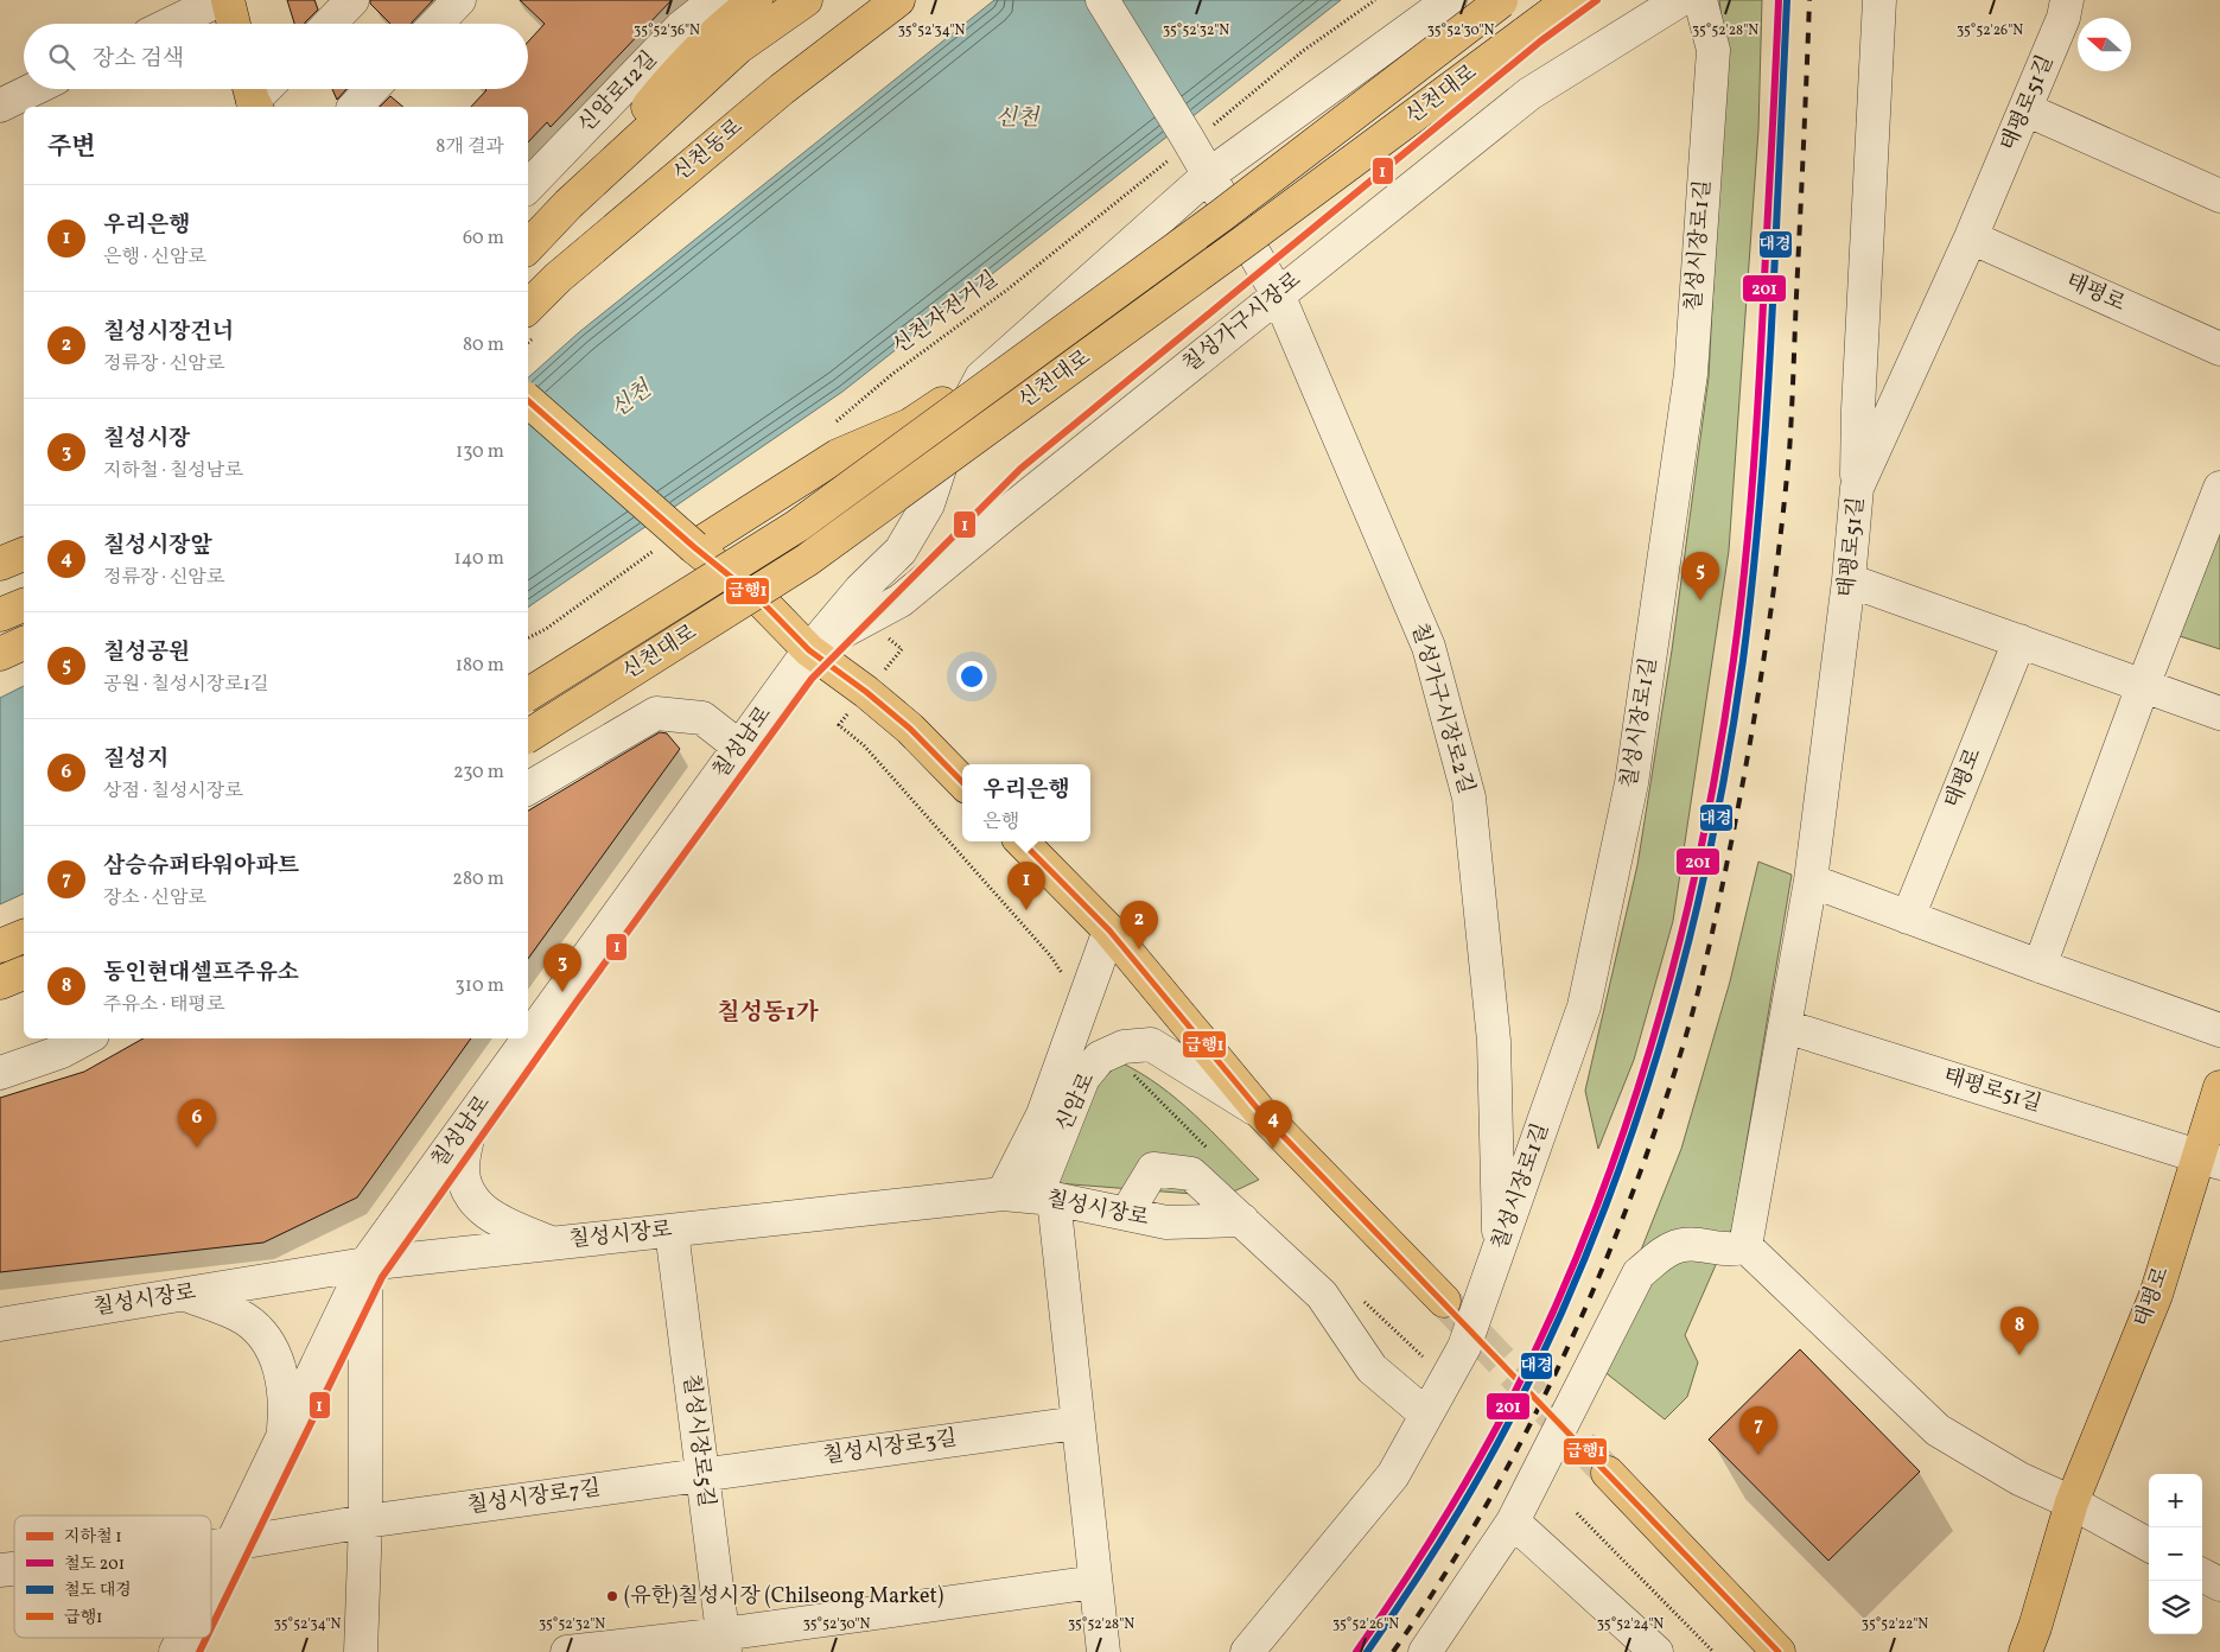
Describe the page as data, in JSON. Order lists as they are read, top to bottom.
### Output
{
  "streets": {
    "main road": [
      "신천대로",
      "신천동로",
      "태평로",
      "신암로"
    ],
    "street": [
      "신암로12길",
      "태평로51길",
      "칠성시장로1길",
      "칠성가구시장로",
      "칠성가구시장로2길",
      "칠성남로",
      "칠성시장로",
      "칠성시장로5길",
      "칠성시장로3길",
      "칠성시장로7길"
    ],
    "path": ["신천자전거길"]
  },
  "crossings": [
    ["태평로51길", "태평로"],
    ["칠성시장로1길", "칠성가구시장로2길"],
    ["신천자전거길", "칠성가구시장로2길"],
    ["칠성가구시장로", "칠성가구시장로2길"],
    ["칠성가구시장로", "칠성남로"],
    ["칠성가구시장로2길", "칠성남로"],
    ["칠성남로", "칠성시장로"],
    ["칠성남로", "칠성시장로7길"],
    ["신암로", "칠성시장로"],
    ["칠성시장로", "칠성시장로5길"],
    ["칠성시장로5길", "칠성시장로3길"],
    ["칠성시장로5길", "칠성시장로7길"],
    ["칠성시장로3길", "칠성시장로7길"]
  ],
  "districts": ["칠성동1가"],
  "water": ["신천"],
  "places": ["(유한)칠성시장 (Chilseong Market)"],
  "lines": [
    "metro line 1",
    "rail line 201",
    "rail line 대경",
    "transit line 급행1"
  ],
  "legend": [
    "지하철 1",
    "철도 201",
    "철도 대경",
    "급행1"
  ],
  "north": "left",
  "page": {
    "search": "장소 검색",
    "heading": ["주변", "8개 결과"],
    "list": [
      {
        "mark": "1",
        "name": "우리은행",
        "note": "은행 · 신암로",
        "value": "60 m"
      },
      {
        "mark": "2",
        "name": "칠성시장건너",
        "note": "정류장 · 신암로",
        "value": "80 m"
      },
      {
        "mark": "3",
        "name": "칠성시장",
        "note": "지하철 · 칠성남로",
        "value": "130 m"
      },
      {
        "mark": "4",
        "name": "칠성시장앞",
        "note": "정류장 · 신암로",
        "value": "140 m"
      },
      {
        "mark": "5",
        "name": "칠성공원",
        "note": "공원 · 칠성시장로1길",
        "value": "180 m"
      },
      {
        "mark": "6",
        "name": "질성지",
        "note": "상점 · 칠성시장로",
        "value": "230 m"
      },
      {
        "mark": "7",
        "name": "삼승슈퍼타워아파트",
        "note": "장소 · 신암로",
        "value": "280 m"
      },
      {
        "mark": "8",
        "name": "동인현대셀프주유소",
        "note": "주유소 · 태평로",
        "value": "310 m"
      }
    ],
    "pins": [
      "5",
      "1",
      "2",
      "3",
      "6",
      "4",
      "8",
      "7"
    ],
    "popup": ["우리은행", "은행"],
    "map_buttons": ["+", "−"]
  },
  "coordinates": [
    "35°52'36\"N",
    "35°52'34\"N",
    "35°52'32\"N",
    "35°52'30\"N",
    "35°52'28\"N",
    "35°52'26\"N",
    "35°52'24\"N",
    "35°52'22\"N"
  ]
}
